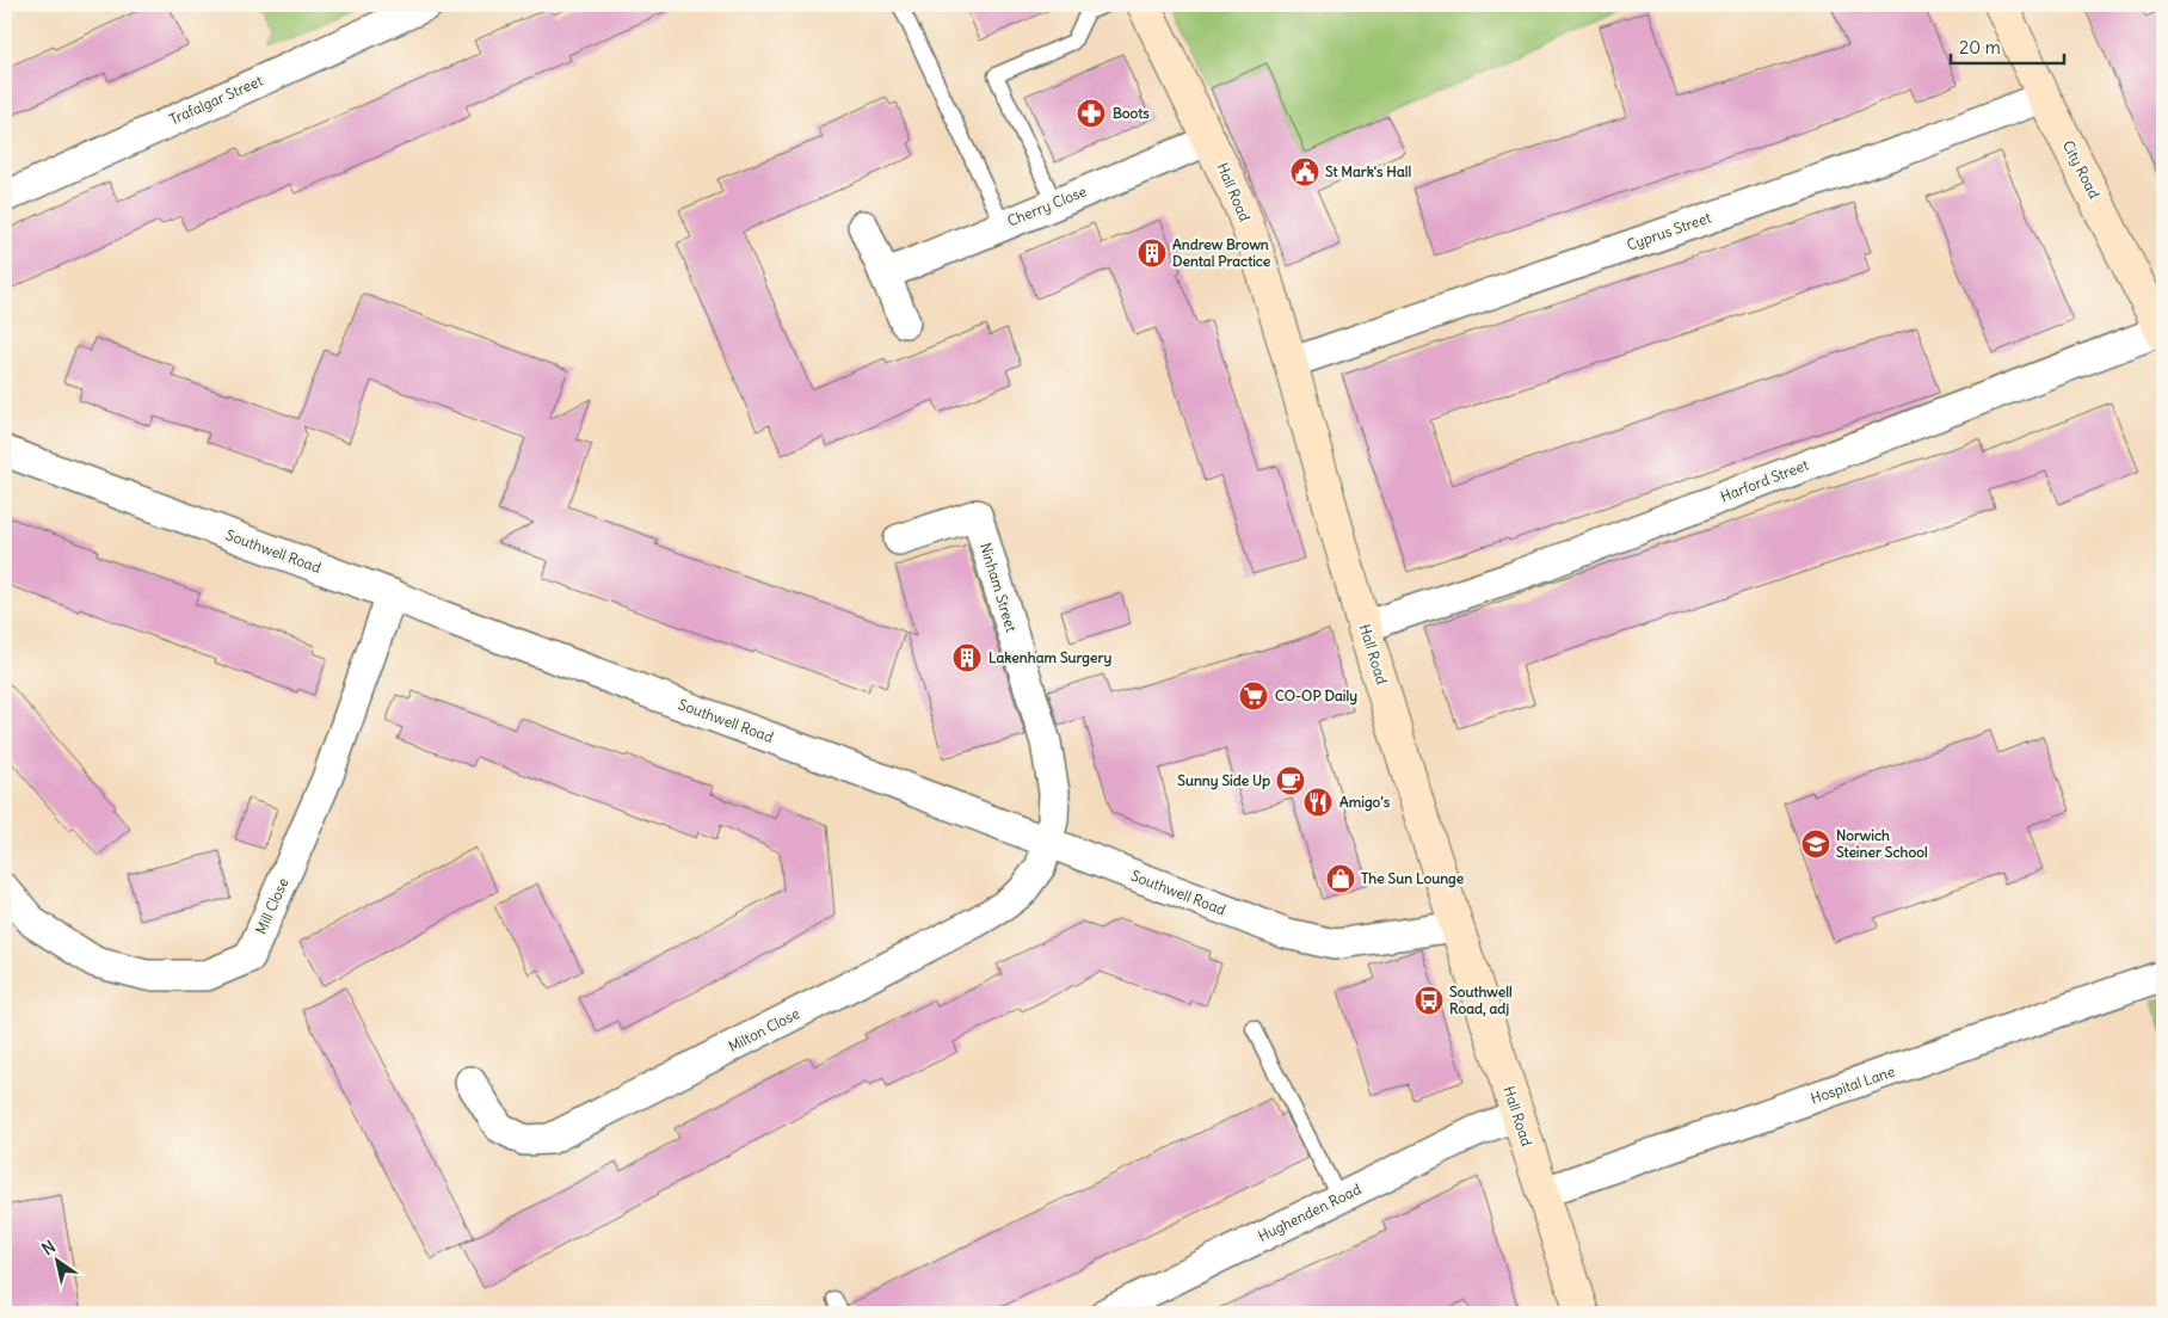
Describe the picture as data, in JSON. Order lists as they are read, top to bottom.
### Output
{
  "streets": {
    "street": [
      "Trafalgar Street",
      "City Road",
      "Hall Road",
      "Cherry Close",
      "Cyprus Street",
      "Harford Street",
      "Southwell Road",
      "Ninham Street",
      "Mill Close",
      "Milton Close",
      "Hospital Lane",
      "Hughenden Road"
    ]
  },
  "crossings": [
    ["City Road", "Cyprus Street"],
    ["City Road", "Harford Street"],
    ["Hall Road", "Cherry Close"],
    ["Hall Road", "Cyprus Street"],
    ["Hall Road", "Harford Street"],
    ["Hall Road", "Southwell Road"],
    ["Hall Road", "Hospital Lane"],
    ["Hall Road", "Hughenden Road"],
    ["Southwell Road", "Ninham Street"],
    ["Southwell Road", "Mill Close"],
    ["Southwell Road", "Milton Close"],
    ["Ninham Street", "Milton Close"]
  ],
  "places": {
    "pharmacy": ["Boots"],
    "public building": ["St Mark's Hall"],
    "building": ["Andrew Brown Dental Practice", "Lakenham Surgery"],
    "supermarket": ["CO-OP Daily"],
    "cafe": ["Sunny Side Up"],
    "restaurant": ["Amigo’s"],
    "school or university": ["Norwich Steiner School"],
    "shop": ["The Sun Lounge"],
    "bus stop": ["Southwell Road, adj"]
  },
  "scale_bar": "20 m",
  "north": "top left"
}
